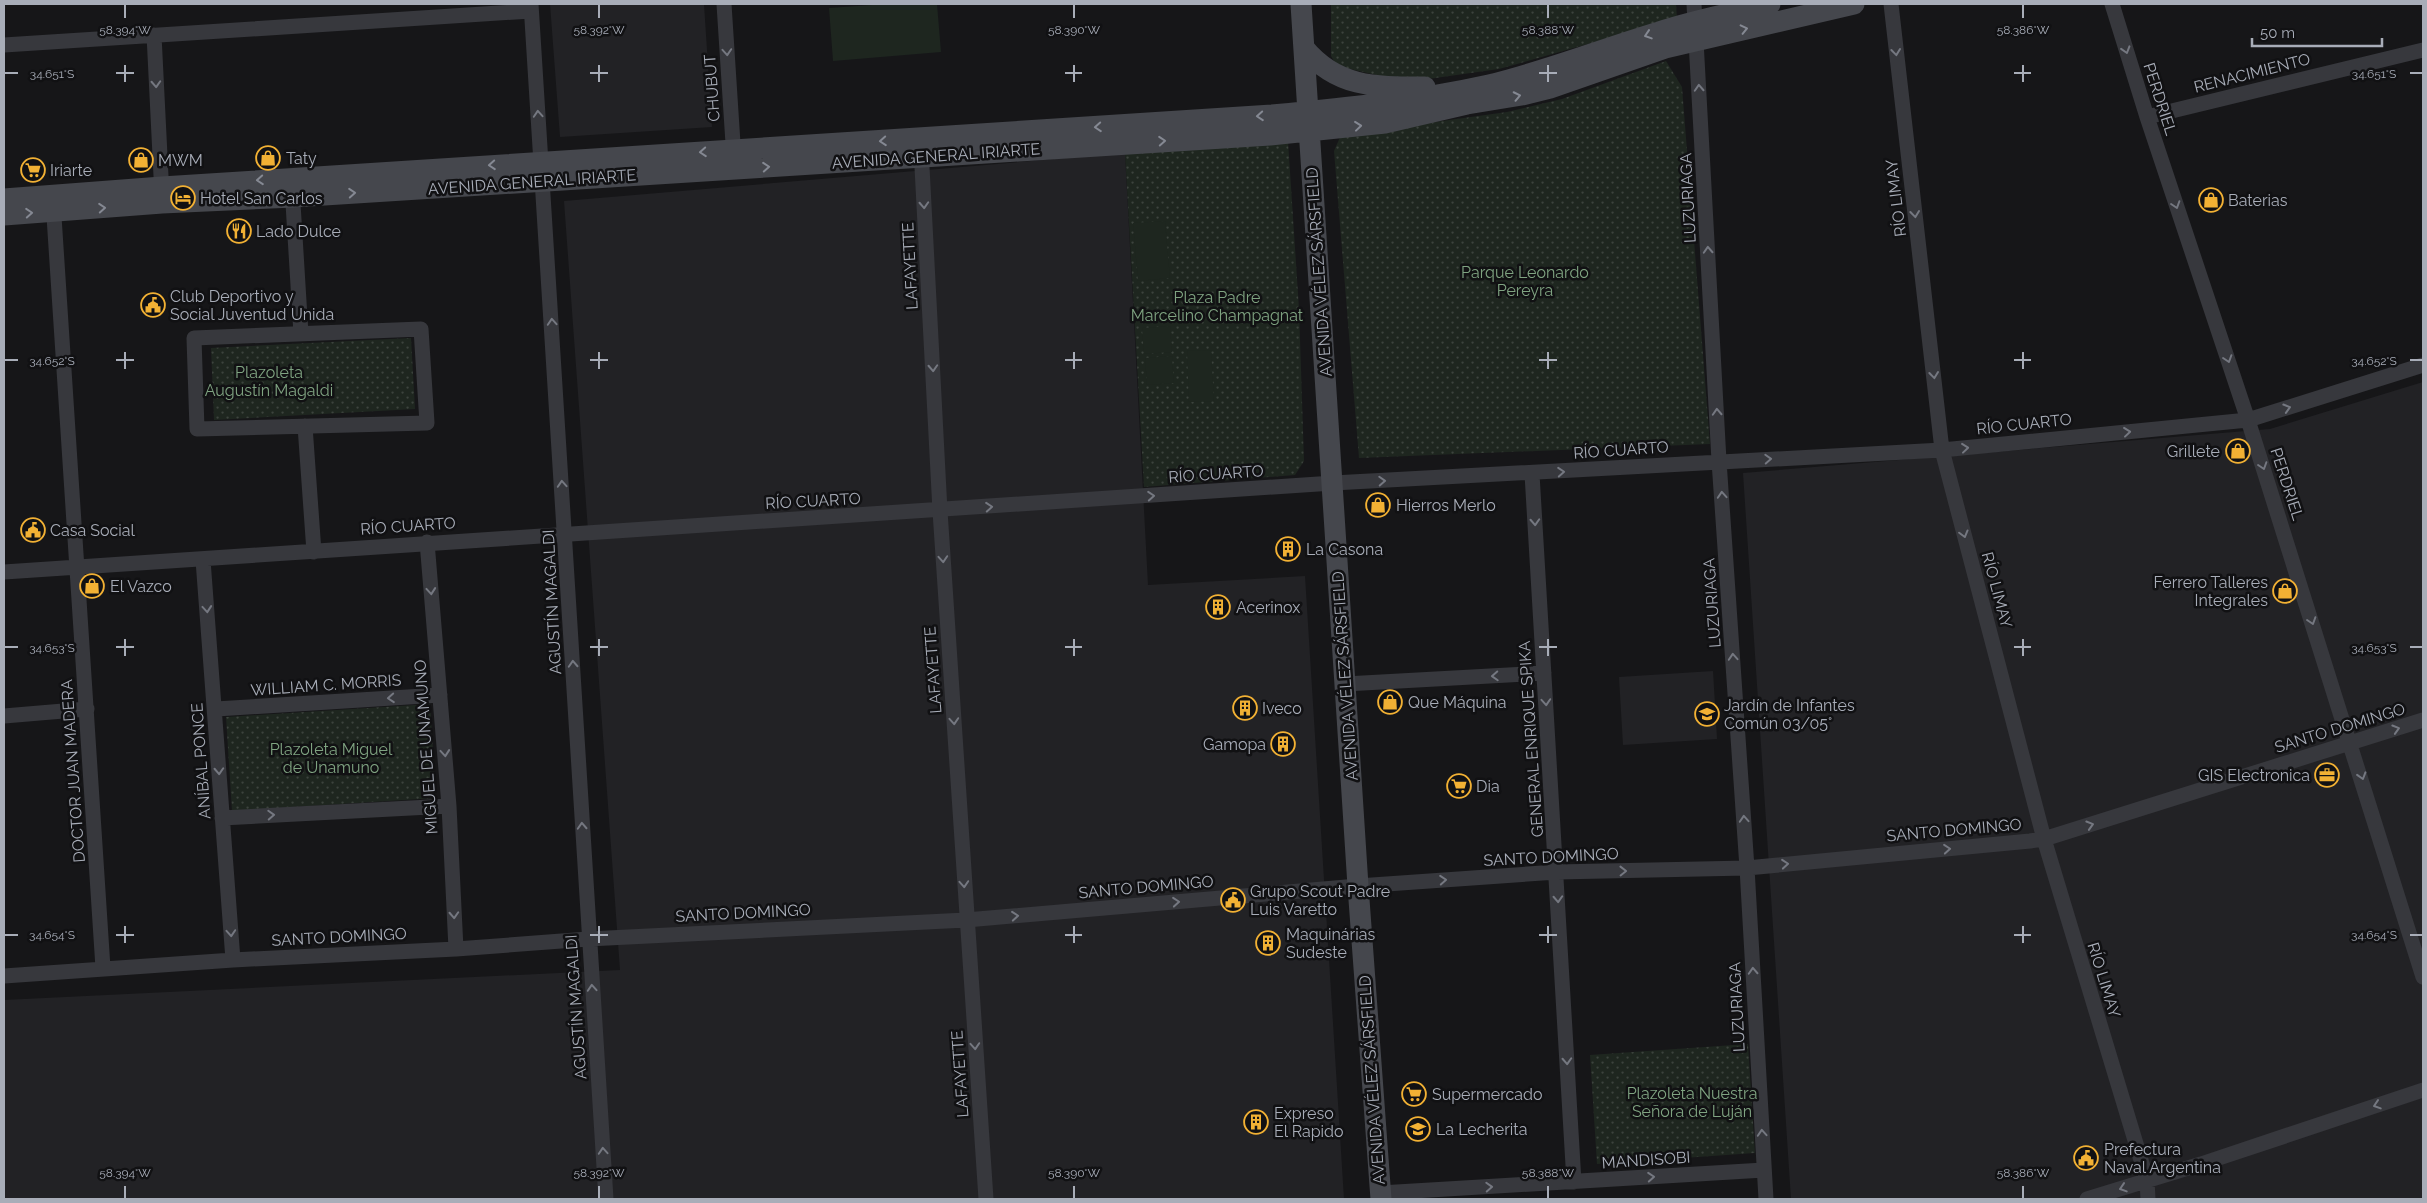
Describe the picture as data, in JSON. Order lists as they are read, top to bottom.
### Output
{
  "streets": {
    "main road": ["AVENIDA GENERAL IRIARTE", "AVENIDA VÉLEZ SÁRSFIELD"],
    "street": [
      "RENACIMIENTO",
      "CHUBUT",
      "PERDRIEL",
      "LUZURIAGA",
      "RÍO LIMAY",
      "LAFAYETTE",
      "RÍO CUARTO",
      "AGUSTÍN MAGALDI",
      "WILLIAM C. MORRIS",
      "SANTO DOMINGO",
      "GENERAL ENRIQUE SPIKA",
      "MIGUEL DE UNAMUNO",
      "ANÍBAL PONCE",
      "DOCTOR JUAN MADERA",
      "MANDISOBI"
    ]
  },
  "crossings": [
    ["RENACIMIENTO", "PERDRIEL"],
    ["CHUBUT", "AVENIDA GENERAL IRIARTE"],
    ["PERDRIEL", "RÍO CUARTO"],
    ["PERDRIEL", "SANTO DOMINGO"],
    ["AVENIDA GENERAL IRIARTE", "LUZURIAGA"],
    ["AVENIDA GENERAL IRIARTE", "LAFAYETTE"],
    ["AVENIDA GENERAL IRIARTE", "AVENIDA VÉLEZ SÁRSFIELD"],
    ["AVENIDA GENERAL IRIARTE", "AGUSTÍN MAGALDI"],
    ["AVENIDA GENERAL IRIARTE", "DOCTOR JUAN MADERA"],
    ["LUZURIAGA", "RÍO CUARTO"],
    ["LUZURIAGA", "SANTO DOMINGO"],
    ["LUZURIAGA", "MANDISOBI"],
    ["RÍO LIMAY", "RÍO CUARTO"],
    ["RÍO LIMAY", "SANTO DOMINGO"],
    ["LAFAYETTE", "RÍO CUARTO"],
    ["LAFAYETTE", "SANTO DOMINGO"],
    ["AVENIDA VÉLEZ SÁRSFIELD", "RÍO CUARTO"],
    ["AVENIDA VÉLEZ SÁRSFIELD", "SANTO DOMINGO"],
    ["AVENIDA VÉLEZ SÁRSFIELD", "MANDISOBI"],
    ["RÍO CUARTO", "AGUSTÍN MAGALDI"],
    ["RÍO CUARTO", "GENERAL ENRIQUE SPIKA"],
    ["RÍO CUARTO", "MIGUEL DE UNAMUNO"],
    ["RÍO CUARTO", "ANÍBAL PONCE"],
    ["RÍO CUARTO", "DOCTOR JUAN MADERA"],
    ["AGUSTÍN MAGALDI", "SANTO DOMINGO"],
    ["WILLIAM C. MORRIS", "MIGUEL DE UNAMUNO"],
    ["WILLIAM C. MORRIS", "ANÍBAL PONCE"],
    ["SANTO DOMINGO", "GENERAL ENRIQUE SPIKA"],
    ["SANTO DOMINGO", "MIGUEL DE UNAMUNO"],
    ["SANTO DOMINGO", "ANÍBAL PONCE"],
    ["SANTO DOMINGO", "DOCTOR JUAN MADERA"],
    ["GENERAL ENRIQUE SPIKA", "MANDISOBI"]
  ],
  "one_way": [
    "CHUBUT",
    "PERDRIEL",
    "LUZURIAGA",
    "RÍO LIMAY",
    "LAFAYETTE",
    "RÍO CUARTO",
    "AGUSTÍN MAGALDI",
    "SANTO DOMINGO",
    "GENERAL ENRIQUE SPIKA",
    "MIGUEL DE UNAMUNO",
    "ANÍBAL PONCE",
    "MANDISOBI"
  ],
  "parks": [
    "Parque Leonardo Pereyra",
    "Plaza Padre Marcelino Champagnat",
    "Plazoleta Augustín Magaldi",
    "Plazoleta Miguel de Unamuno",
    "Plazoleta Nuestra Señora de Luján"
  ],
  "places": {
    "shop": [
      "Taty",
      "MWM",
      "Baterias",
      "Grillete",
      "Hierros Merlo",
      "El Vazco",
      "Ferrero Talleres Integrales",
      "Que Máquina"
    ],
    "supermarket": ["Iriarte", "Dia", "Supermercado"],
    "hotel": ["Hotel San Carlos"],
    "restaurant": ["Lado Dulce"],
    "public building": [
      "Club Deportivo y Social Juventud Unida",
      "Casa Social",
      "Grupo Scout Padre Luis Varetto",
      "Prefectura Naval Argentina"
    ],
    "building": [
      "La Casona",
      "Acerinox",
      "Iveco",
      "Gamopa",
      "Maquinárias Sudeste",
      "Expreso El Rapido"
    ],
    "school or university": ["Jardín de Infantes Común 03/05°", "La Lecherita"],
    "office": ["GIS Electronica"]
  },
  "scale_bar": "50 m",
  "coordinates": [
    "58.394°W",
    "58.392°W",
    "58.390°W",
    "58.388°W",
    "58.386°W",
    "34.651°S",
    "34.652°S",
    "34.653°S",
    "34.654°S"
  ]
}
